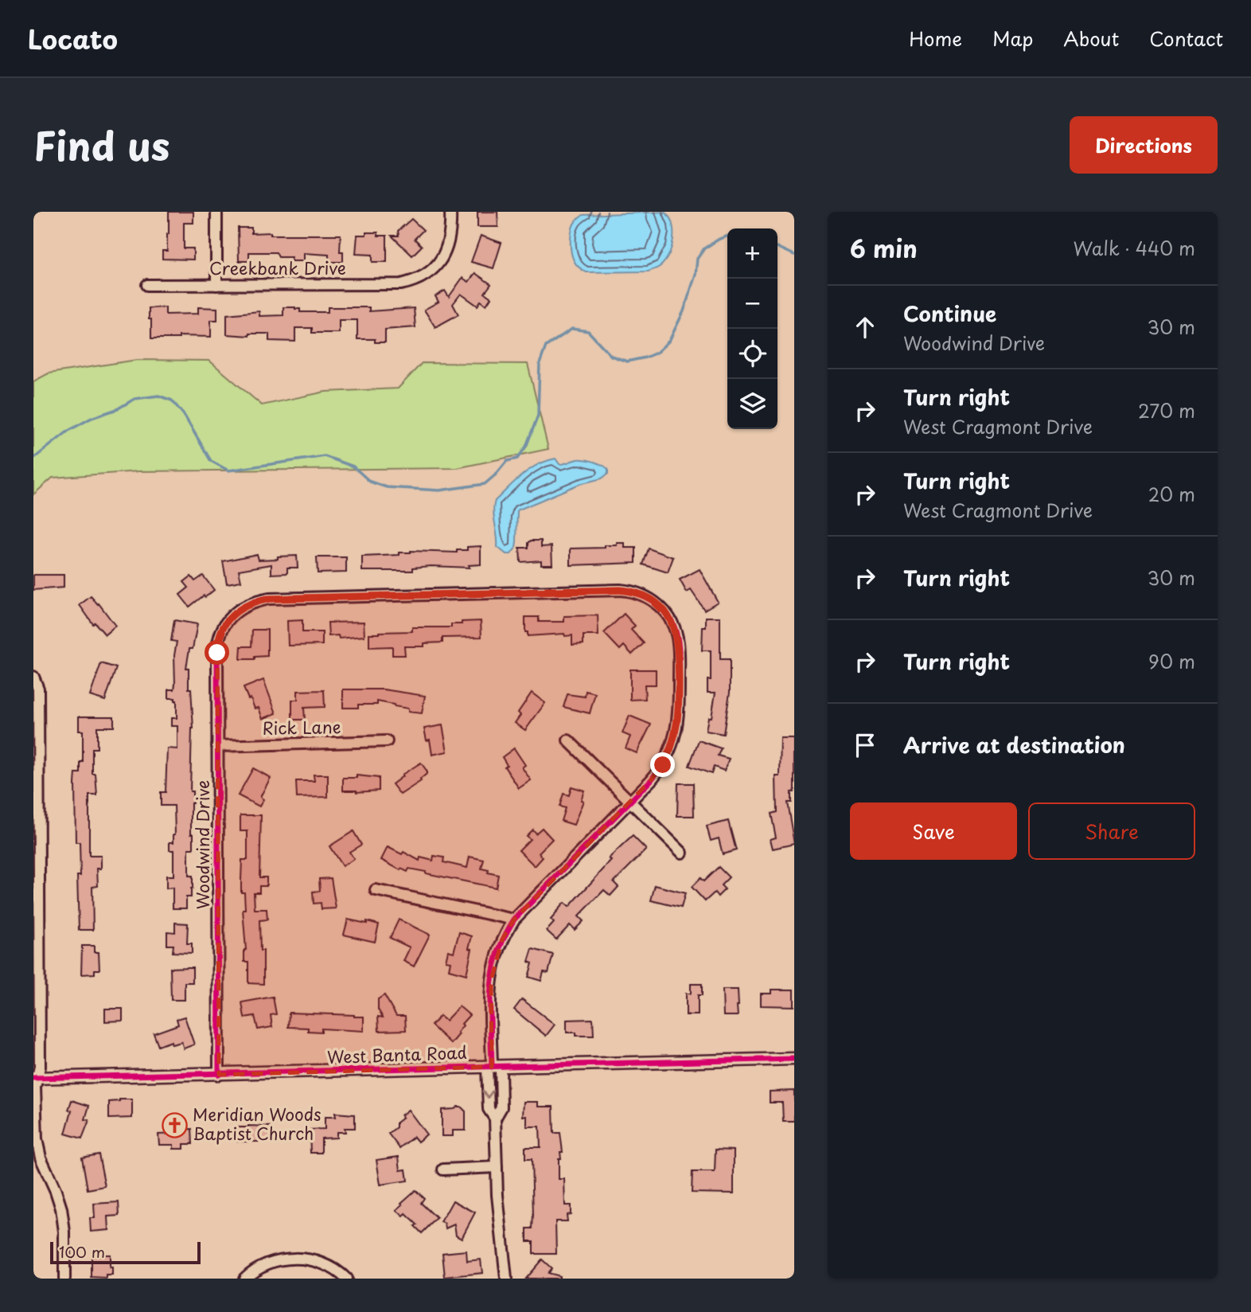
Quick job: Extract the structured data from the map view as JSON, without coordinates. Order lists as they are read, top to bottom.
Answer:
{
  "streets": {
    "street": [
      "Creekbank Drive",
      "Rick Lane",
      "Woodwind Drive",
      "West Banta Road"
    ]
  },
  "crossings": [
    ["Rick Lane", "Woodwind Drive"],
    ["Woodwind Drive", "West Banta Road"]
  ],
  "places": {
    "church": ["Meridian Woods Baptist Church"]
  },
  "scale_bar": "100 m",
  "page": {
    "header": "Locato",
    "nav": [
      "Home",
      "Map",
      "About",
      "Contact"
    ],
    "title": "Find us",
    "buttons": [
      "Directions",
      ["Save", "Share"]
    ],
    "heading": ["6 min", "Walk · 440 m"],
    "map_buttons": ["+", "−"],
    "list": [
      ["Continue", "Woodwind Drive", "30 m"],
      ["Turn right", "West Cragmont Drive", "270 m"],
      ["Turn right", "West Cragmont Drive", "20 m"],
      ["Turn right", "30 m"],
      ["Turn right", "90 m"],
      "Arrive at destination"
    ],
    "scale": "100 m"
  }
}
